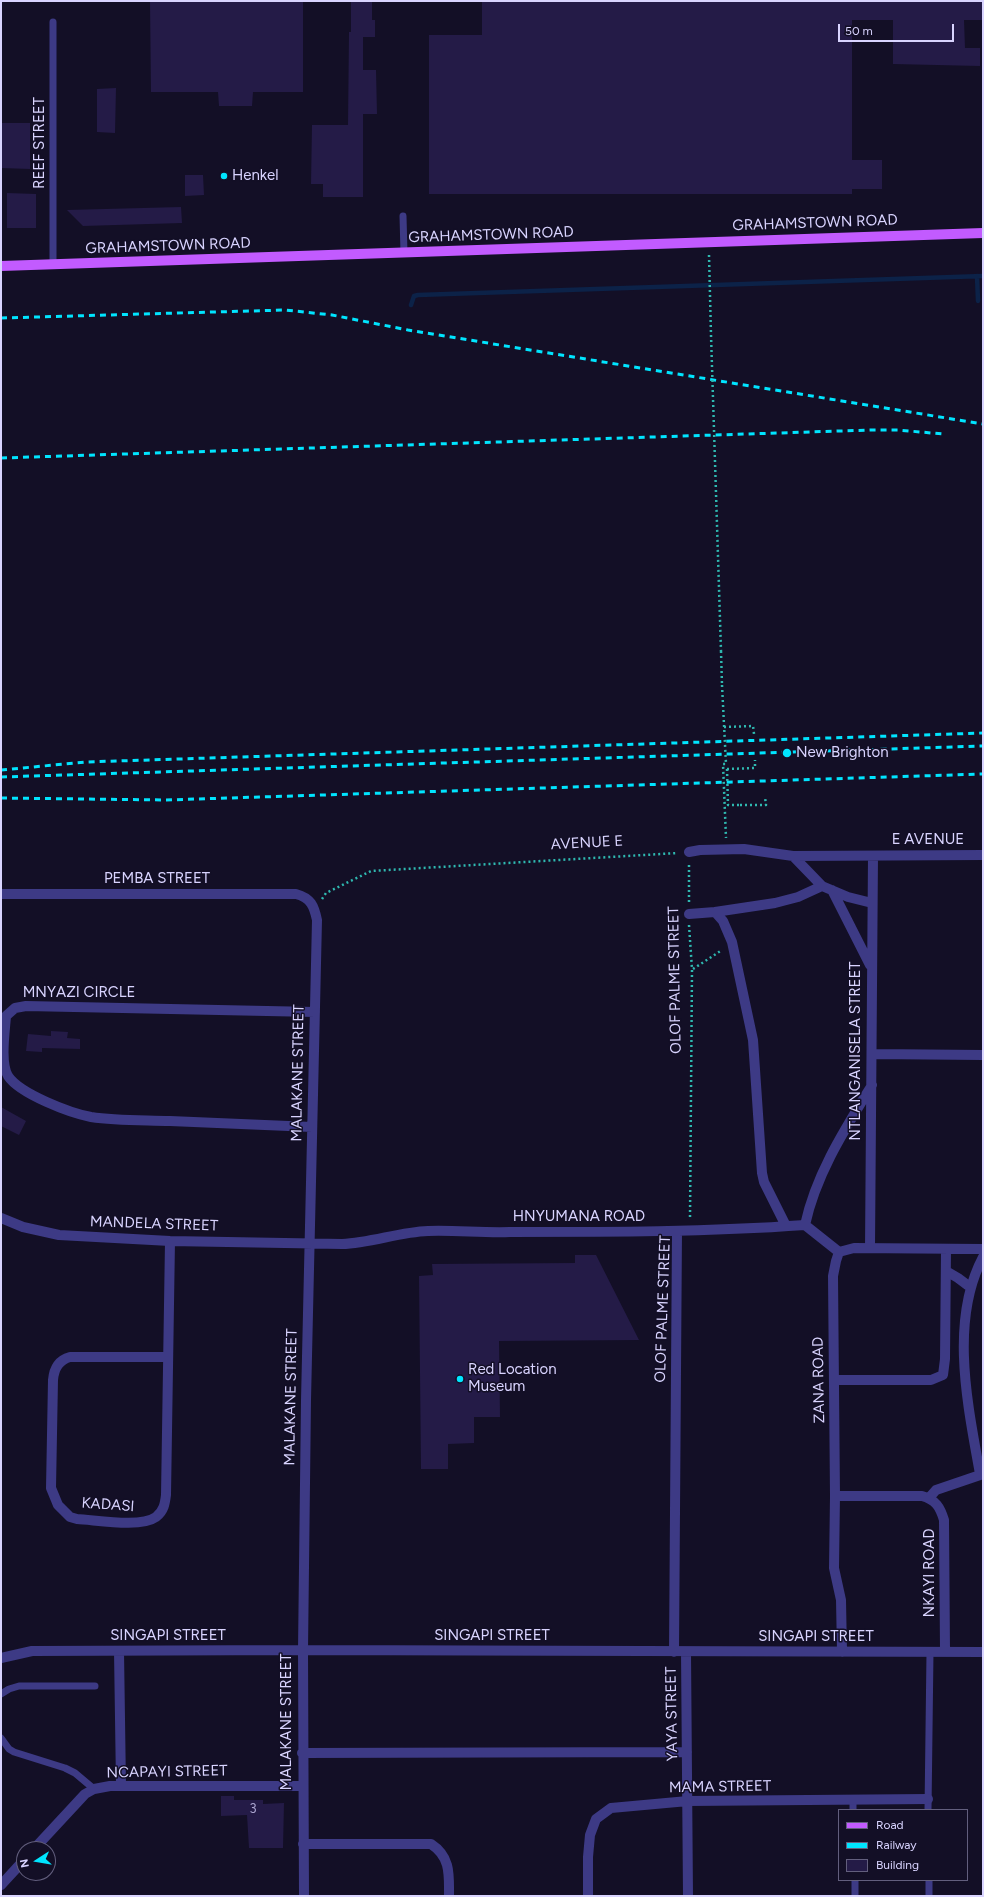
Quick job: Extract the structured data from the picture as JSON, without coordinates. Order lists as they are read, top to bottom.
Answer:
{
  "streets": {
    "main road": ["GRAHAMSTOWN ROAD"],
    "street": [
      "E AVENUE",
      "PEMBA STREET",
      "OLOF PALME STREET",
      "MNYAZI CIRCLE",
      "NTLANGANISELA STREET",
      "MALAKANE STREET",
      "HNYUMANA ROAD",
      "MANDELA STREET",
      "ZANA ROAD",
      "KADASI",
      "NKAYI ROAD",
      "SINGAPI STREET",
      "YAYA STREET",
      "NCAPAYI STREET",
      "MAMA STREET"
    ],
    "lane": ["REEF STREET"],
    "path": ["AVENUE E"]
  },
  "crossings": [
    ["REEF STREET", "GRAHAMSTOWN ROAD"],
    ["E AVENUE", "NTLANGANISELA STREET"],
    ["AVENUE E", "PEMBA STREET"],
    ["AVENUE E", "OLOF PALME STREET"],
    ["AVENUE E", "MALAKANE STREET"],
    ["PEMBA STREET", "MALAKANE STREET"],
    ["OLOF PALME STREET", "HNYUMANA ROAD"],
    ["OLOF PALME STREET", "SINGAPI STREET"],
    ["MNYAZI CIRCLE", "MALAKANE STREET"],
    ["MALAKANE STREET", "HNYUMANA ROAD"],
    ["MALAKANE STREET", "MANDELA STREET"],
    ["MALAKANE STREET", "SINGAPI STREET"],
    ["MALAKANE STREET", "NCAPAYI STREET"],
    ["HNYUMANA ROAD", "MANDELA STREET"],
    ["MANDELA STREET", "KADASI"],
    ["ZANA ROAD", "SINGAPI STREET"],
    ["NKAYI ROAD", "SINGAPI STREET"],
    ["SINGAPI STREET", "YAYA STREET"],
    ["YAYA STREET", "MAMA STREET"]
  ],
  "places": ["Henkel", "New Brighton", "Red Location Museum"],
  "house_numbers": ["3"],
  "legend": ["Road", "Railway", "Building"],
  "scale_bar": "50 m",
  "north": "left"
}
